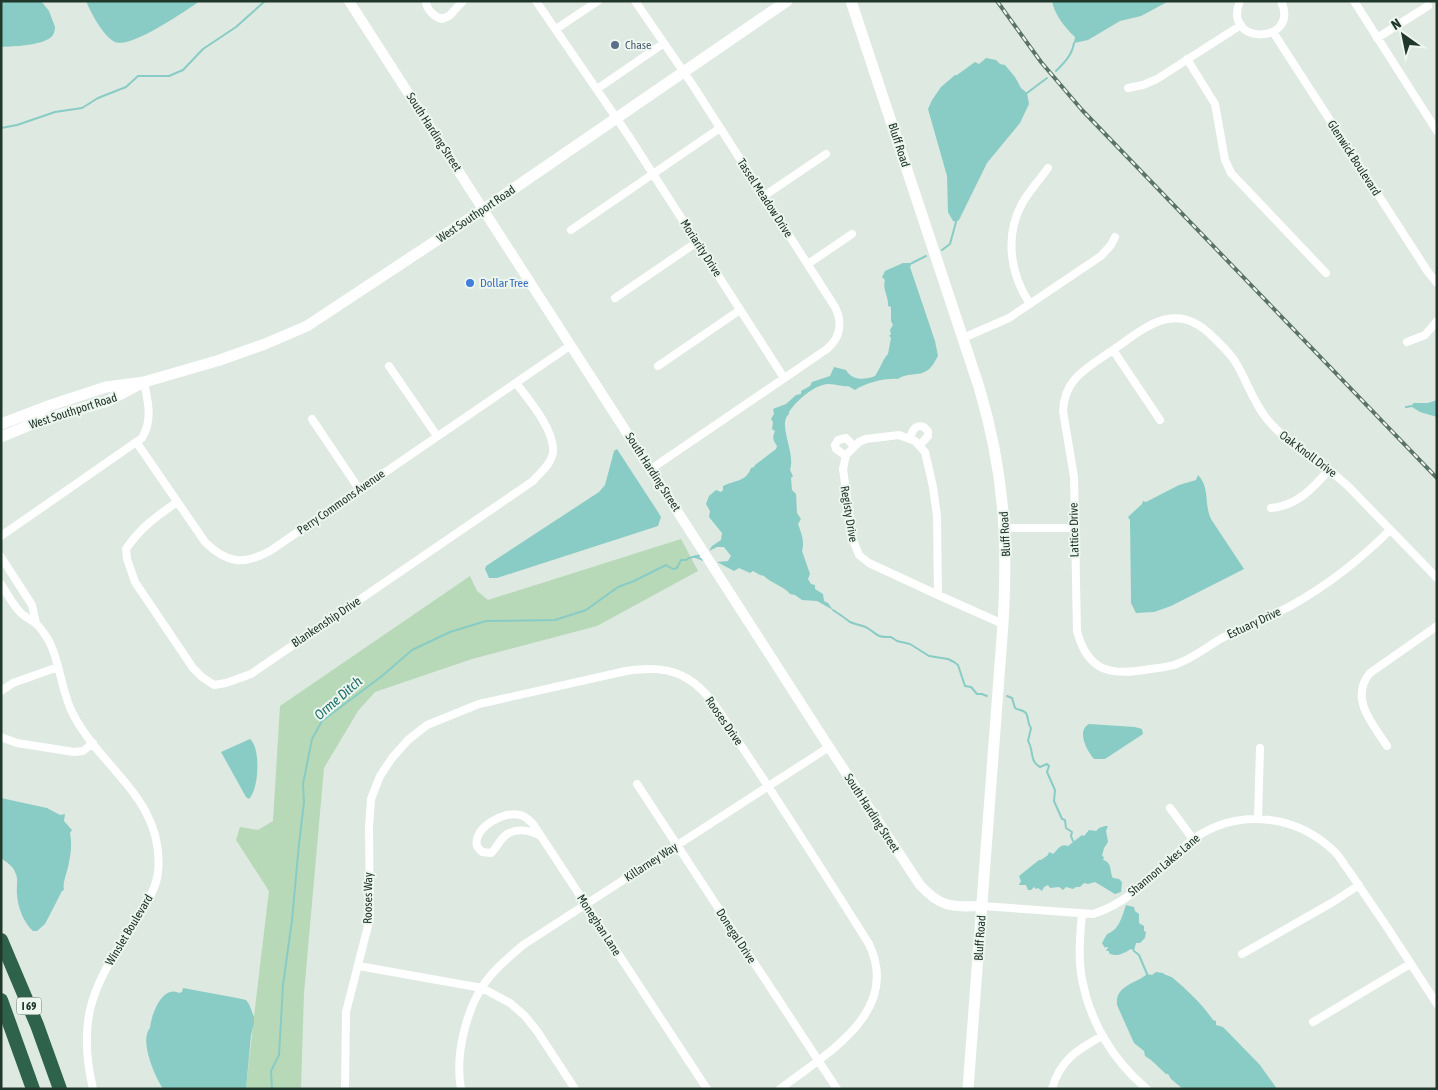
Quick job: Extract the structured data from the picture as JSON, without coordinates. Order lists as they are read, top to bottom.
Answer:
{
  "streets": {
    "highway": ["I 69"],
    "main road": ["Bluff Road", "West Southport Road"],
    "street": [
      "South Harding Street",
      "Glenwick Boulevard",
      "Tassel Meadow Drive",
      "Moriarity Drive",
      "Oak Knoll Drive",
      "Perry Commons Avenue",
      "Registy Drive",
      "Lattice Drive",
      "Blankenship Drive",
      "Estuary Drive",
      "Rooses Drive",
      "Killarney Way",
      "Shannon Lakes Lane",
      "Rooses Way",
      "Moneghan Lane",
      "Winslet Boulevard",
      "Donegal Drive"
    ]
  },
  "crossings": [
    ["South Harding Street", "Bluff Road"],
    ["South Harding Street", "West Southport Road"],
    ["South Harding Street", "Perry Commons Avenue"],
    ["South Harding Street", "Killarney Way"],
    ["South Harding Street", "Shannon Lakes Lane"],
    ["Bluff Road", "Registy Drive"],
    ["Bluff Road", "Shannon Lakes Lane"],
    ["Tassel Meadow Drive", "West Southport Road"],
    ["Tassel Meadow Drive", "Moriarity Drive"],
    ["West Southport Road", "Moriarity Drive"],
    ["Oak Knoll Drive", "Lattice Drive"],
    ["Oak Knoll Drive", "Estuary Drive"],
    ["Perry Commons Avenue", "Blankenship Drive"],
    ["Lattice Drive", "Estuary Drive"],
    ["Rooses Drive", "Killarney Way"],
    ["Rooses Drive", "Rooses Way"],
    ["Rooses Drive", "Donegal Drive"],
    ["Killarney Way", "Moneghan Lane"],
    ["Killarney Way", "Donegal Drive"]
  ],
  "water": ["Orme Ditch"],
  "places": ["Chase", "Dollar Tree"],
  "north": "top left"
}
